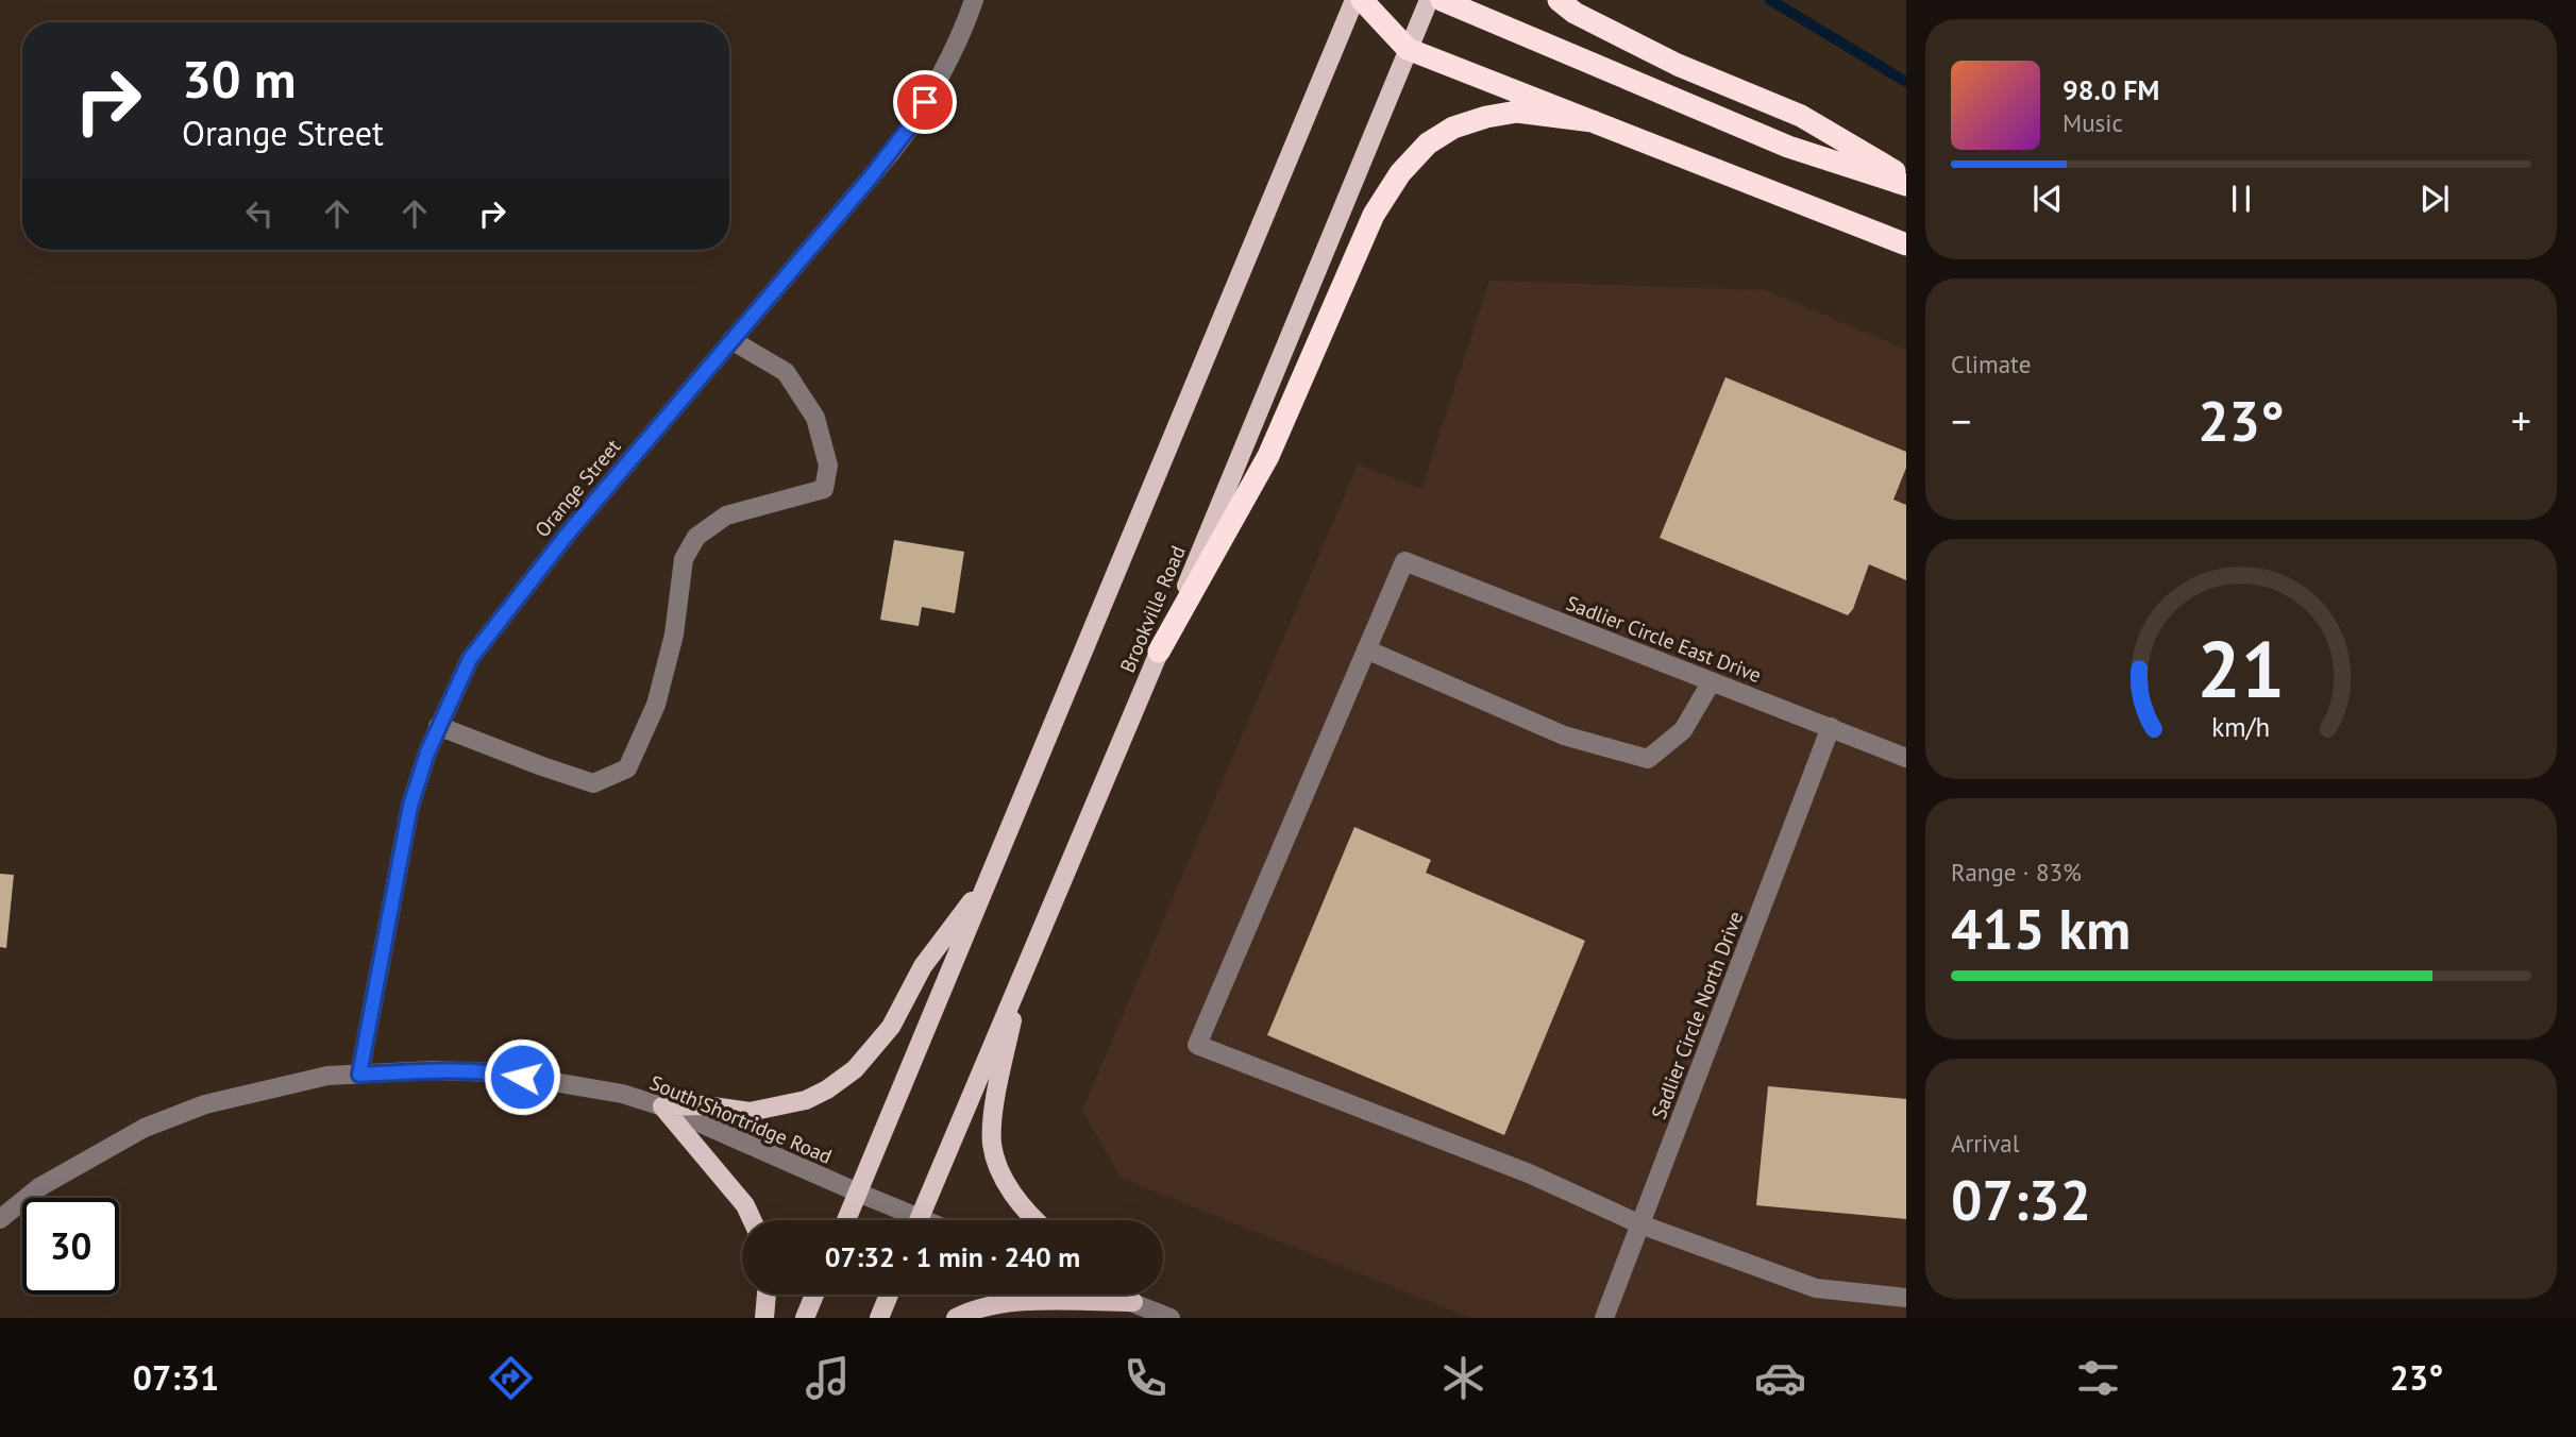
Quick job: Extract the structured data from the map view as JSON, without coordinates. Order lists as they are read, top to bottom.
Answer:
{
  "streets": {
    "main road": ["Brookville Road"],
    "street": [
      "Orange Street",
      "Sadlier Circle East Drive",
      "Sadlier Circle North Drive",
      "South Shortridge Road"
    ]
  },
  "crossings": [
    ["Orange Street", "South Shortridge Road"],
    ["Sadlier Circle East Drive", "Sadlier Circle North Drive"]
  ],
  "page": {
    "turn": ["30 m", "Orange Street"],
    "song": ["98.0 FM", "Music"],
    "tile": [
      "Climate",
      ["Range · 83%", "415 km"],
      ["Arrival", "07:32"]
    ],
    "heat": ["−", "23°", "+"],
    "limit": "30",
    "trip": "07:32 · 1 min · 240 m",
    "tabs": ["07:31", "23°"],
    "gauge": ["21", "km/h"]
  }
}
